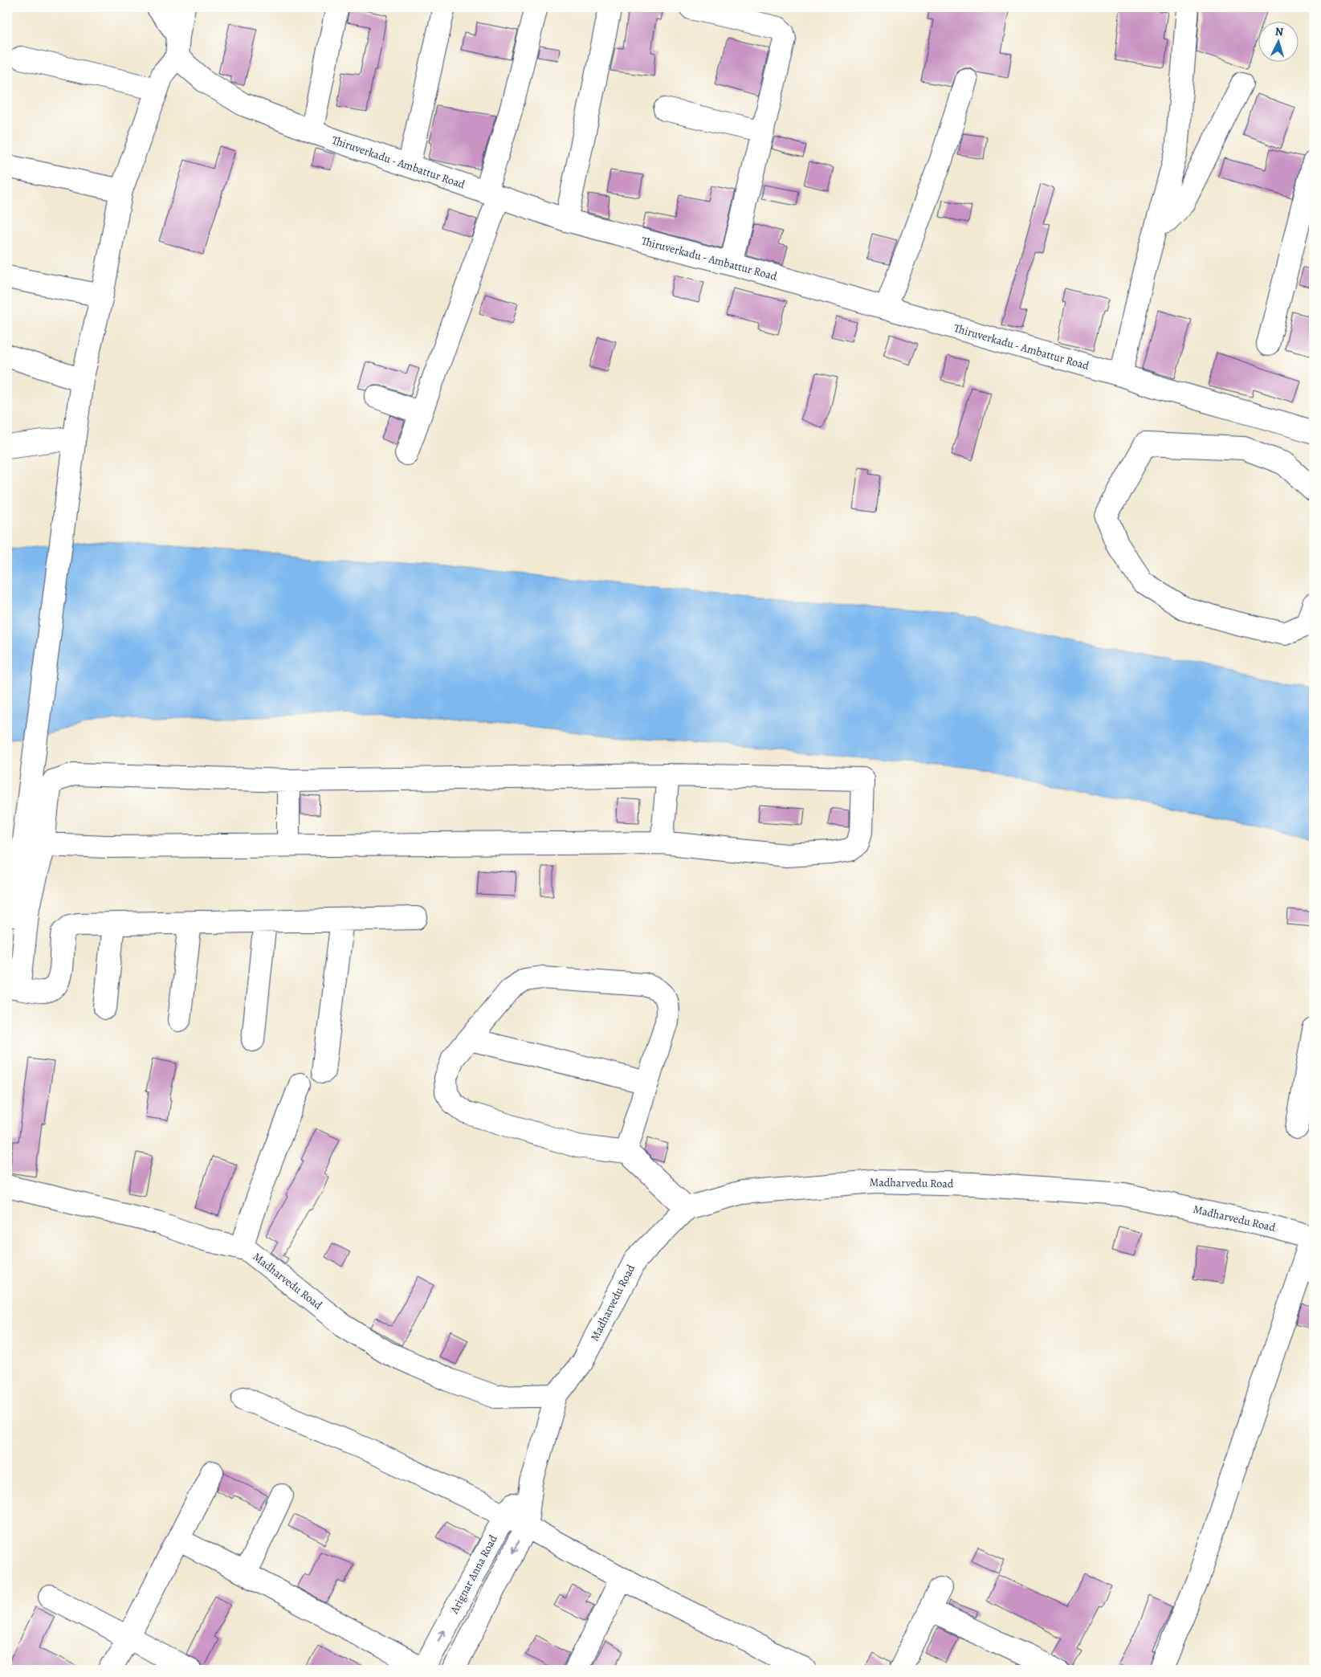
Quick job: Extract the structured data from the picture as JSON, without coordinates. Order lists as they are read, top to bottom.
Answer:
{
  "streets": {
    "street": ["Thiruverkadu - Ambattur Road", "Madharvedu Road", "Arignar Anna Road"]
  },
  "crossings": [
    ["Madharvedu Road", "Arignar Anna Road"]
  ],
  "north": "top"
}
